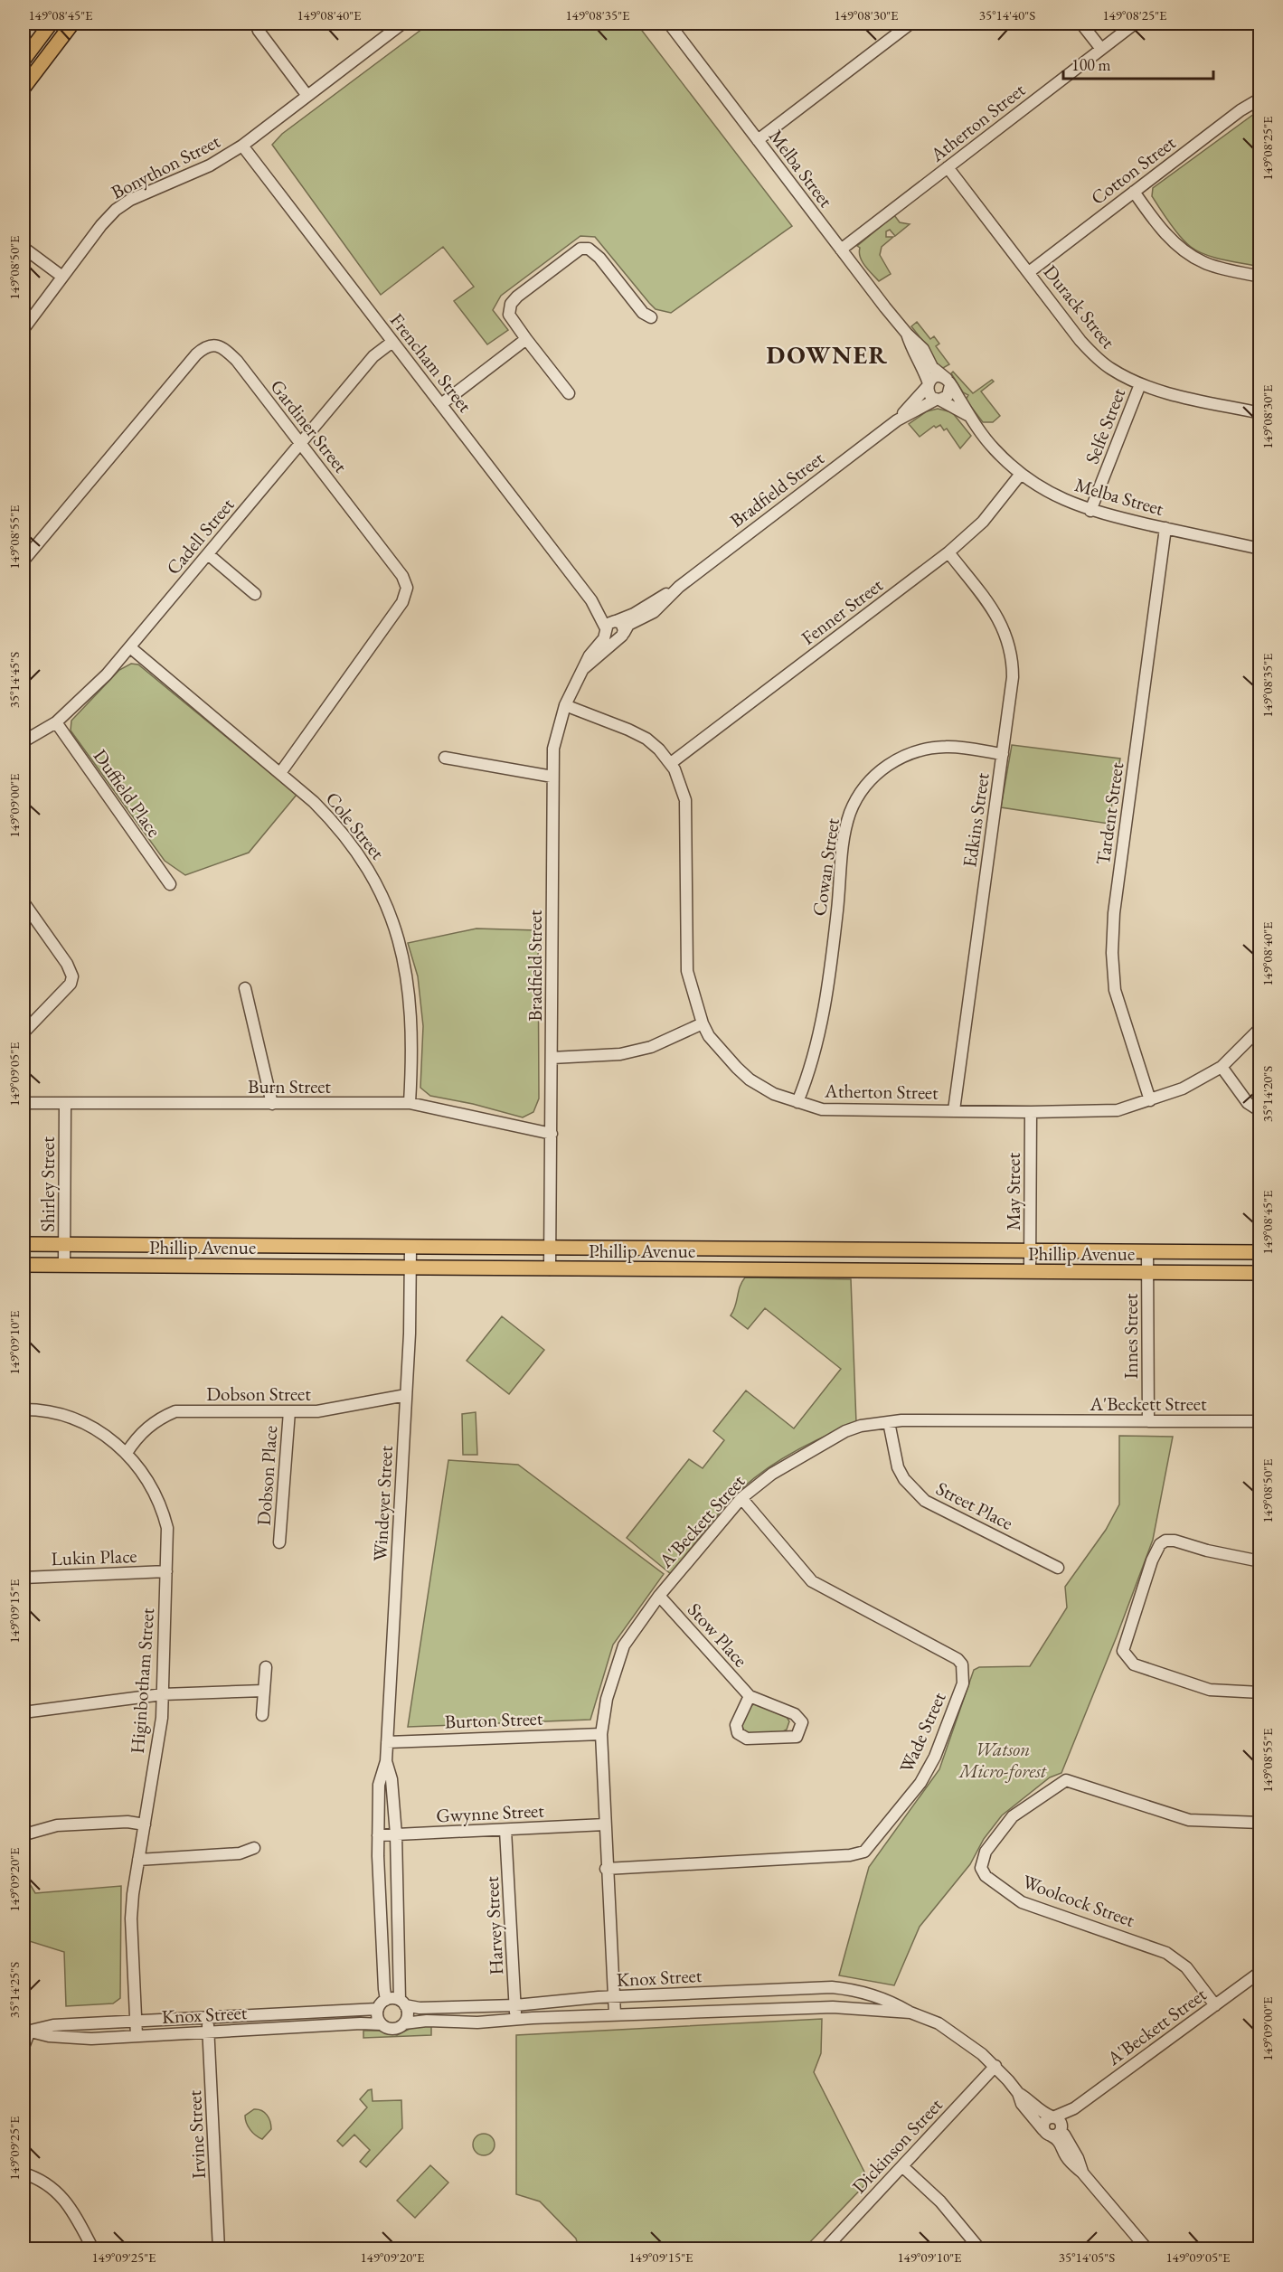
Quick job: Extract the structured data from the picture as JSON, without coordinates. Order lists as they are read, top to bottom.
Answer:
{
  "streets": {
    "main road": ["Phillip Avenue"],
    "street": [
      "Atherton Street",
      "Bonython Street",
      "Melba Street",
      "Cotton Street",
      "Durack Street",
      "Frencham Street",
      "Gardiner Street",
      "Selfe Street",
      "Bradfield Street",
      "Cadell Street",
      "Fenner Street",
      "Duffield Place",
      "Tardent Street",
      "Edkins Street",
      "Cole Street",
      "Cowan Street",
      "Burn Street",
      "Shirley Street",
      "May Street",
      "Innes Street",
      "Dobson Street",
      "A'Beckett Street",
      "Dobson Place",
      "Windeyer Street",
      "Street Place",
      "Lukin Place",
      "Stow Place",
      "Higinbotham Street",
      "Burton Street",
      "Wade Street",
      "Gwynne Street",
      "Woolcock Street",
      "Harvey Street",
      "Knox Street",
      "Irvine Street",
      "Dickinson Street"
    ]
  },
  "crossings": [
    ["Atherton Street", "Melba Street"],
    ["Atherton Street", "Durack Street"],
    ["Atherton Street", "Bradfield Street"],
    ["Atherton Street", "Fenner Street"],
    ["Atherton Street", "Tardent Street"],
    ["Atherton Street", "Edkins Street"],
    ["Atherton Street", "Cowan Street"],
    ["Atherton Street", "May Street"],
    ["Bonython Street", "Frencham Street"],
    ["Melba Street", "Selfe Street"],
    ["Melba Street", "Bradfield Street"],
    ["Melba Street", "Fenner Street"],
    ["Melba Street", "Tardent Street"],
    ["Cotton Street", "Durack Street"],
    ["Durack Street", "Selfe Street"],
    ["Frencham Street", "Bradfield Street"],
    ["Frencham Street", "Cadell Street"],
    ["Gardiner Street", "Cadell Street"],
    ["Gardiner Street", "Cole Street"],
    ["Bradfield Street", "Burn Street"],
    ["Bradfield Street", "Phillip Avenue"],
    ["Cadell Street", "Duffield Place"],
    ["Cadell Street", "Cole Street"],
    ["Fenner Street", "Edkins Street"],
    ["Edkins Street", "Cowan Street"],
    ["Cole Street", "Burn Street"],
    ["Burn Street", "Shirley Street"],
    ["Shirley Street", "Phillip Avenue"],
    ["May Street", "Phillip Avenue"],
    ["Phillip Avenue", "Innes Street"],
    ["Phillip Avenue", "Windeyer Street"],
    ["Innes Street", "A'Beckett Street"],
    ["Dobson Street", "Dobson Place"],
    ["Dobson Street", "Windeyer Street"],
    ["Dobson Street", "Higinbotham Street"],
    ["A'Beckett Street", "Street Place"],
    ["A'Beckett Street", "Stow Place"],
    ["A'Beckett Street", "Burton Street"],
    ["A'Beckett Street", "Wade Street"],
    ["A'Beckett Street", "Gwynne Street"],
    ["A'Beckett Street", "Woolcock Street"],
    ["A'Beckett Street", "Knox Street"],
    ["Windeyer Street", "Burton Street"],
    ["Windeyer Street", "Gwynne Street"],
    ["Windeyer Street", "Knox Street"],
    ["Lukin Place", "Higinbotham Street"],
    ["Higinbotham Street", "Knox Street"],
    ["Gwynne Street", "Harvey Street"],
    ["Harvey Street", "Knox Street"],
    ["Knox Street", "Irvine Street"],
    ["Knox Street", "Dickinson Street"]
  ],
  "districts": ["DOWNER"],
  "parks": ["Watson Micro-forest"],
  "scale_bar": "100 m",
  "coordinates": [
    "149°08'45\"E",
    "149°08'40\"E",
    "149°08'35\"E",
    "149°08'30\"E",
    "35°14'40\"S",
    "149°08'25\"E",
    "149°08'50\"E",
    "149°08'55\"E",
    "35°14'45\"S",
    "149°09'00\"E",
    "149°09'05\"E",
    "35°14'20\"S",
    "149°09'10\"E",
    "149°09'15\"E",
    "149°09'20\"E",
    "35°14'25\"S",
    "149°09'25\"E",
    "35°14'05\"S"
  ]
}
